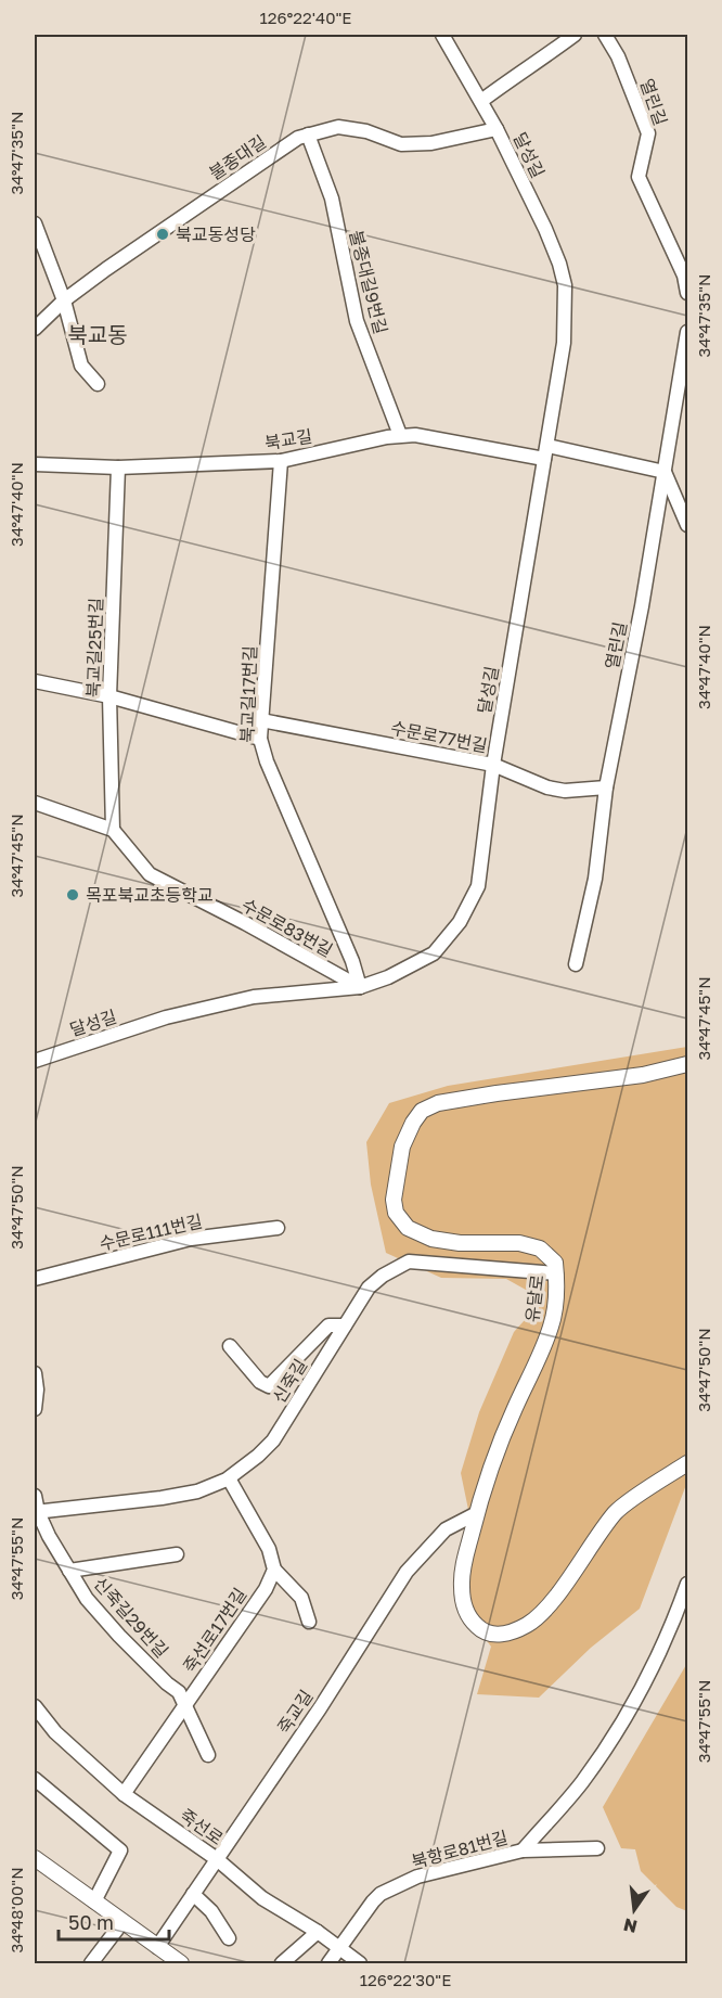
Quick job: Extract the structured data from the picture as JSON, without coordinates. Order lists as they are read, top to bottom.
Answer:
{
  "streets": {
    "street": [
      "열린길",
      "달성길",
      "불종대길",
      "불종대길9번길",
      "북교길",
      "북교길25번길",
      "북교길17번길",
      "수문로77번길",
      "수문로83번길",
      "수문로111번길",
      "유달로",
      "신죽길",
      "신죽길29번길",
      "죽선로17번길",
      "죽교길",
      "죽선로",
      "북항로81번길"
    ]
  },
  "crossings": [
    ["열린길", "북교길"],
    ["열린길", "수문로77번길"],
    ["달성길", "불종대길"],
    ["달성길", "북교길"],
    ["달성길", "북교길17번길"],
    ["달성길", "수문로77번길"],
    ["달성길", "수문로83번길"],
    ["불종대길", "불종대길9번길"],
    ["불종대길9번길", "북교길"],
    ["북교길", "북교길25번길"],
    ["북교길", "북교길17번길"],
    ["북교길25번길", "수문로83번길"],
    ["북교길17번길", "수문로77번길"],
    ["북교길17번길", "수문로83번길"],
    ["유달로", "신죽길"],
    ["유달로", "죽교길"],
    ["신죽길", "신죽길29번길"],
    ["신죽길29번길", "죽선로17번길"],
    ["죽선로17번길", "죽선로"],
    ["죽교길", "죽선로"],
    ["죽선로", "북항로81번길"]
  ],
  "districts": ["북교동"],
  "places": ["북교동성당", "목포북교초등학교"],
  "scale_bar": "50 m",
  "north": "bottom",
  "coordinates": [
    "126°22'40\"E",
    "34°47'35\"N",
    "34°47'40\"N",
    "34°47'45\"N",
    "34°47'50\"N",
    "34°47'55\"N",
    "34°48'00\"N",
    "126°22'30\"E"
  ]
}
